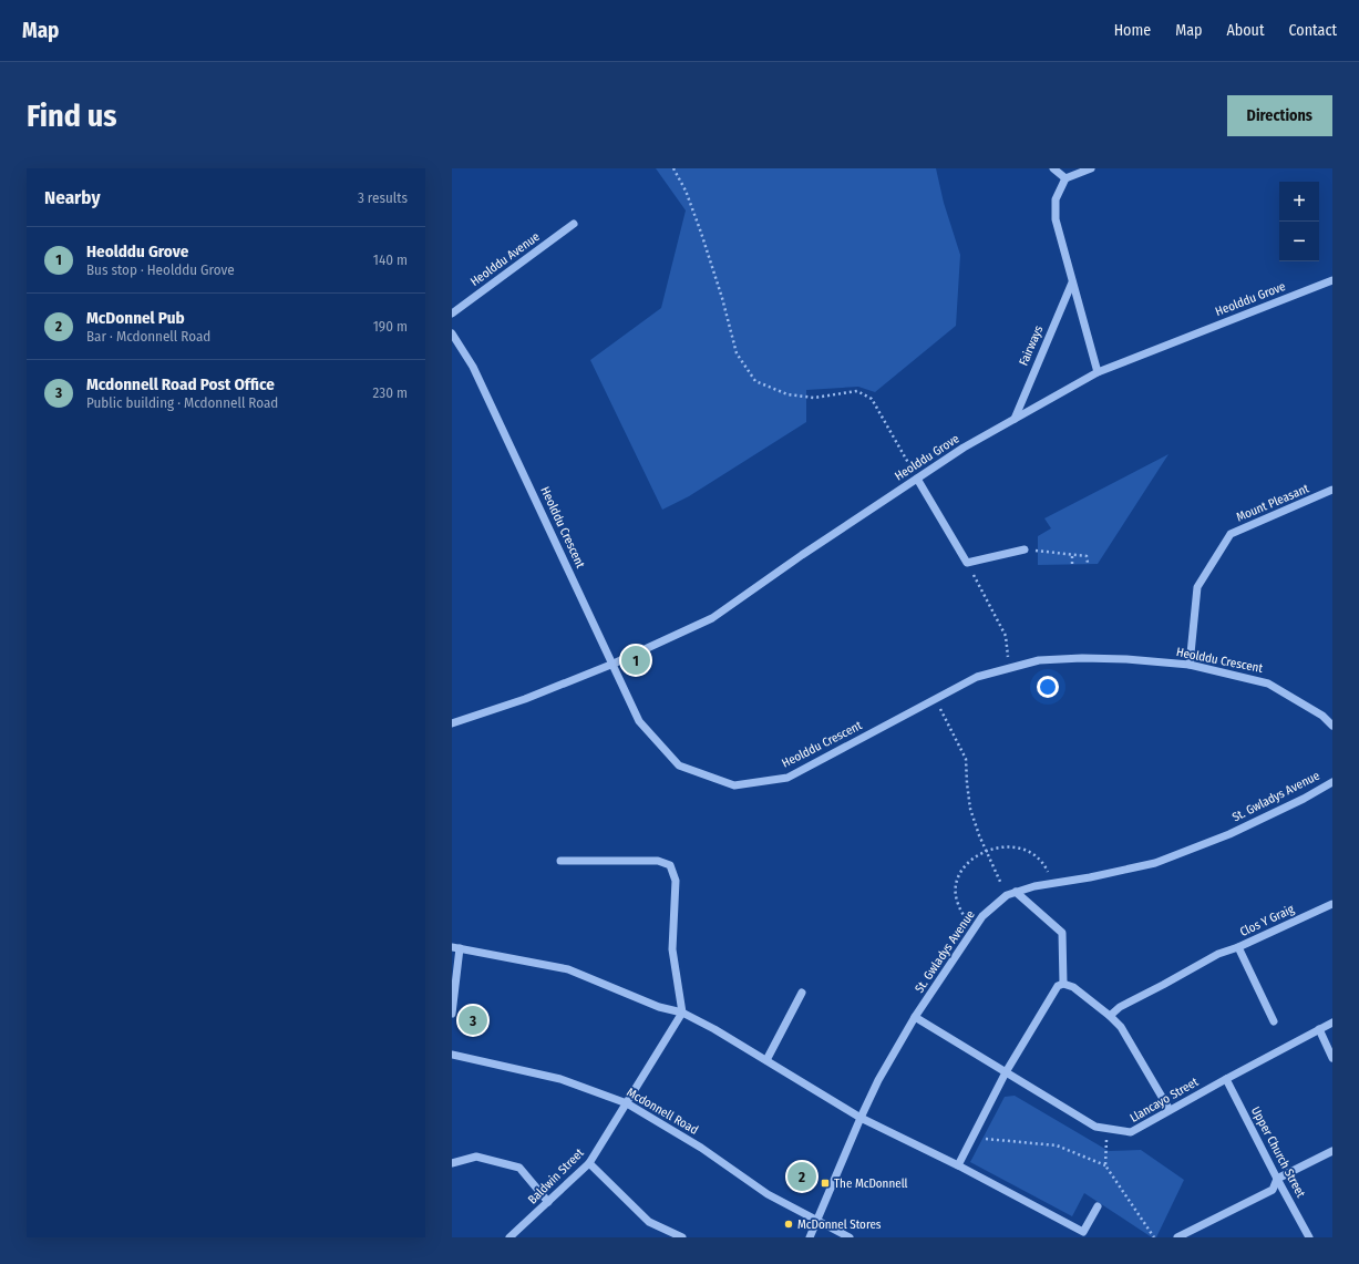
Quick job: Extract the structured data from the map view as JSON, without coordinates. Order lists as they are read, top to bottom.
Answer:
{
  "streets": {
    "street": [
      "Heolddu Avenue",
      "Heolddu Grove",
      "Fairways",
      "Mount Pleasant",
      "Heolddu Crescent",
      "St. Gwladys Avenue",
      "Clos Y Graig",
      "Llancayo Street",
      "Mcdonnell Road",
      "Upper Church Street",
      "Baldwin Street"
    ]
  },
  "crossings": [
    ["Heolddu Grove", "Fairways"],
    ["Heolddu Grove", "Heolddu Crescent"],
    ["Mount Pleasant", "Heolddu Crescent"],
    ["St. Gwladys Avenue", "Llancayo Street"],
    ["St. Gwladys Avenue", "Mcdonnell Road"],
    ["Llancayo Street", "Upper Church Street"],
    ["Mcdonnell Road", "Baldwin Street"]
  ],
  "places": {
    "transit": ["The McDonnell"],
    "other": ["McDonnel Stores"]
  },
  "page": {
    "header": "Map",
    "nav": [
      "Home",
      "Map",
      "About",
      "Contact"
    ],
    "buttons": "Directions",
    "title": "Find us",
    "heading": ["Nearby", "3 results"],
    "map_buttons": ["+", "−"],
    "list": [
      {
        "mark": "1",
        "name": "Heolddu Grove",
        "note": "Bus stop · Heolddu Grove",
        "value": "140 m"
      },
      {
        "mark": "2",
        "name": "McDonnel Pub",
        "note": "Bar · Mcdonnell Road",
        "value": "190 m"
      },
      {
        "mark": "3",
        "name": "Mcdonnell Road Post Office",
        "note": "Public building · Mcdonnell Road",
        "value": "230 m"
      }
    ],
    "pins": ["1", "3", "2"]
  }
}
